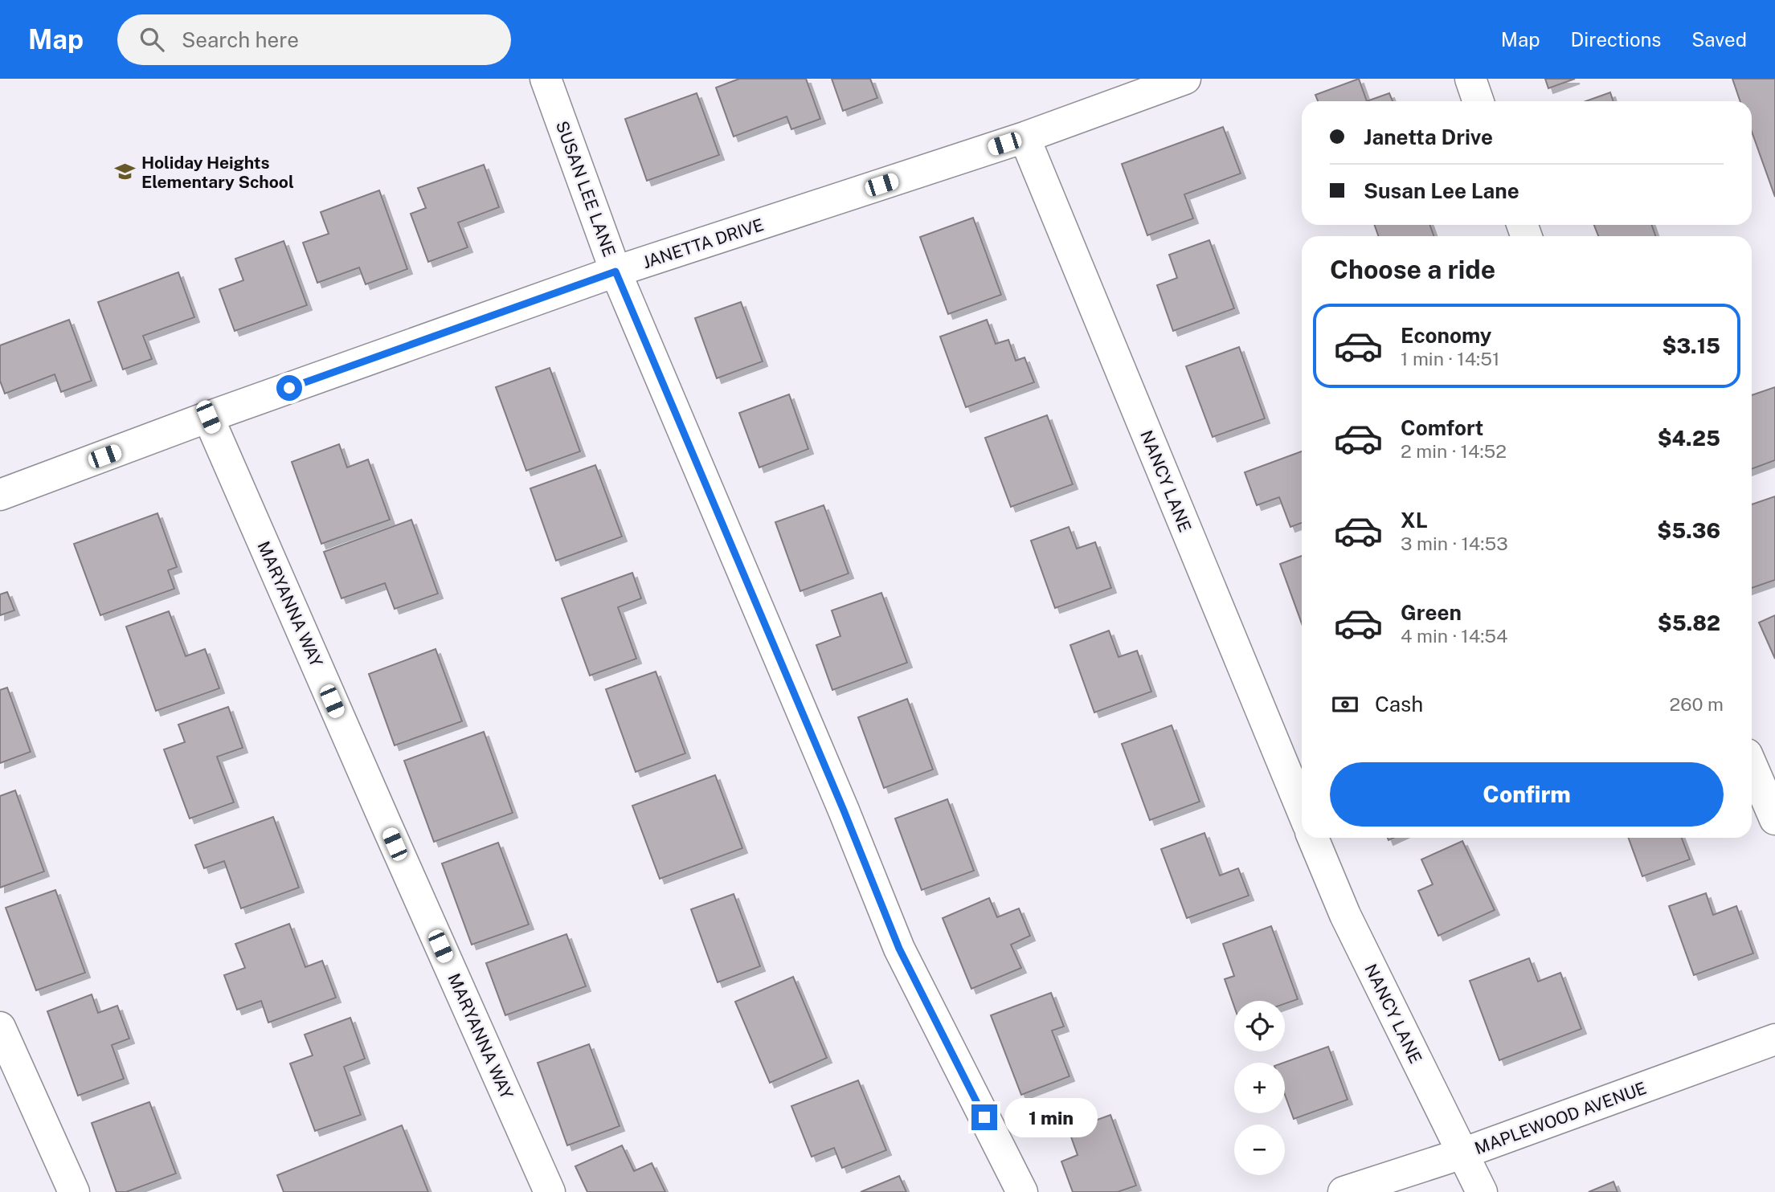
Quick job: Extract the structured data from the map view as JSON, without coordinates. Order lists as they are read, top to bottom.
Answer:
{
  "streets": {
    "street": [
      "SUSAN LEE LANE",
      "JANETTA DRIVE",
      "NANCY LANE",
      "MARYANNA WAY",
      "MAPLEWOOD AVENUE"
    ]
  },
  "crossings": [
    ["SUSAN LEE LANE", "JANETTA DRIVE"],
    ["JANETTA DRIVE", "NANCY LANE"],
    ["JANETTA DRIVE", "MARYANNA WAY"],
    ["NANCY LANE", "MAPLEWOOD AVENUE"]
  ],
  "places": {
    "school or university": ["Holiday Heights Elementary School"]
  },
  "page": {
    "header": "Map",
    "search": "Search here",
    "nav": ["Map", "Directions", "Saved"],
    "banner": ["Janetta Drive", "Susan Lee Lane"],
    "heading": "Choose a ride",
    "list": [
      {
        "name": "Economy",
        "note": "1 min · 14:51",
        "value": "$3.15"
      },
      {
        "name": "Comfort",
        "note": "2 min · 14:52",
        "value": "$4.25"
      },
      {
        "name": "XL",
        "note": "3 min · 14:53",
        "value": "$5.36"
      },
      {
        "name": "Green",
        "note": "4 min · 14:54",
        "value": "$5.82"
      }
    ],
    "pay": ["Cash", "260 m"],
    "buttons": "Confirm",
    "map_buttons": ["+", "−"],
    "bubble": "1 min"
  }
}
